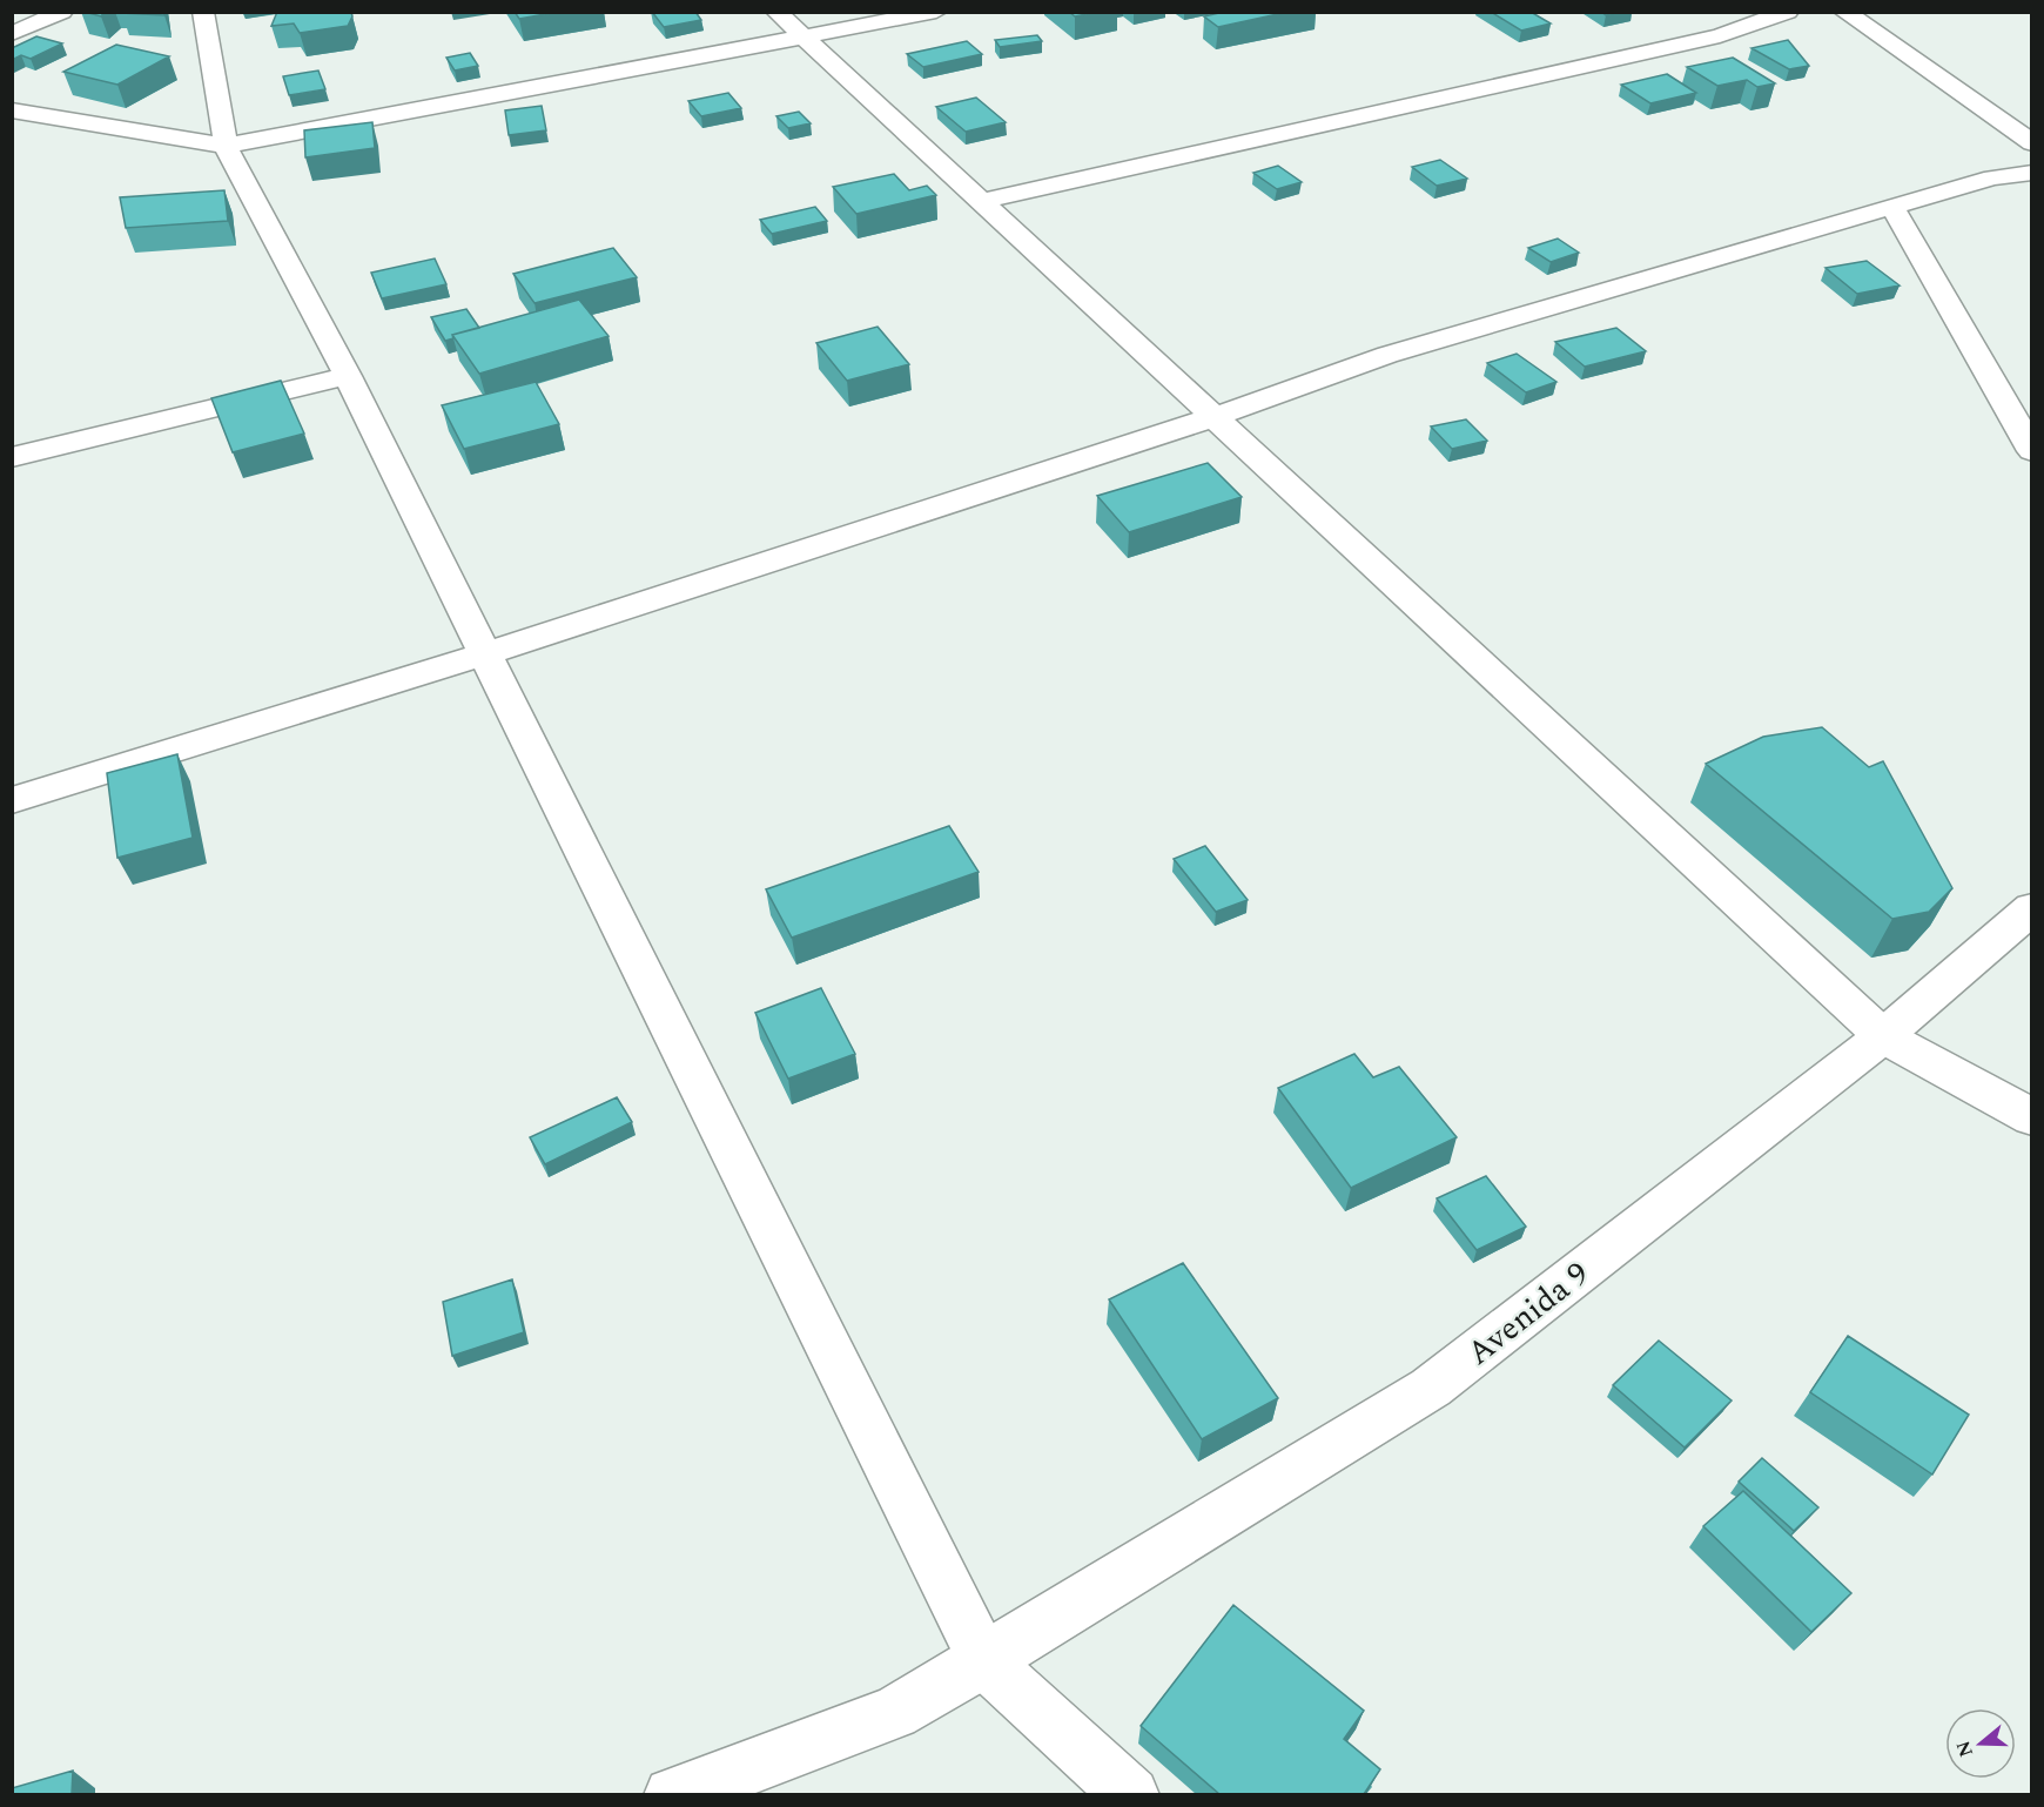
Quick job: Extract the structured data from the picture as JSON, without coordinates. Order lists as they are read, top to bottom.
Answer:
{
  "streets": {
    "street": ["Avenida 9"]
  },
  "north": "left"
}
